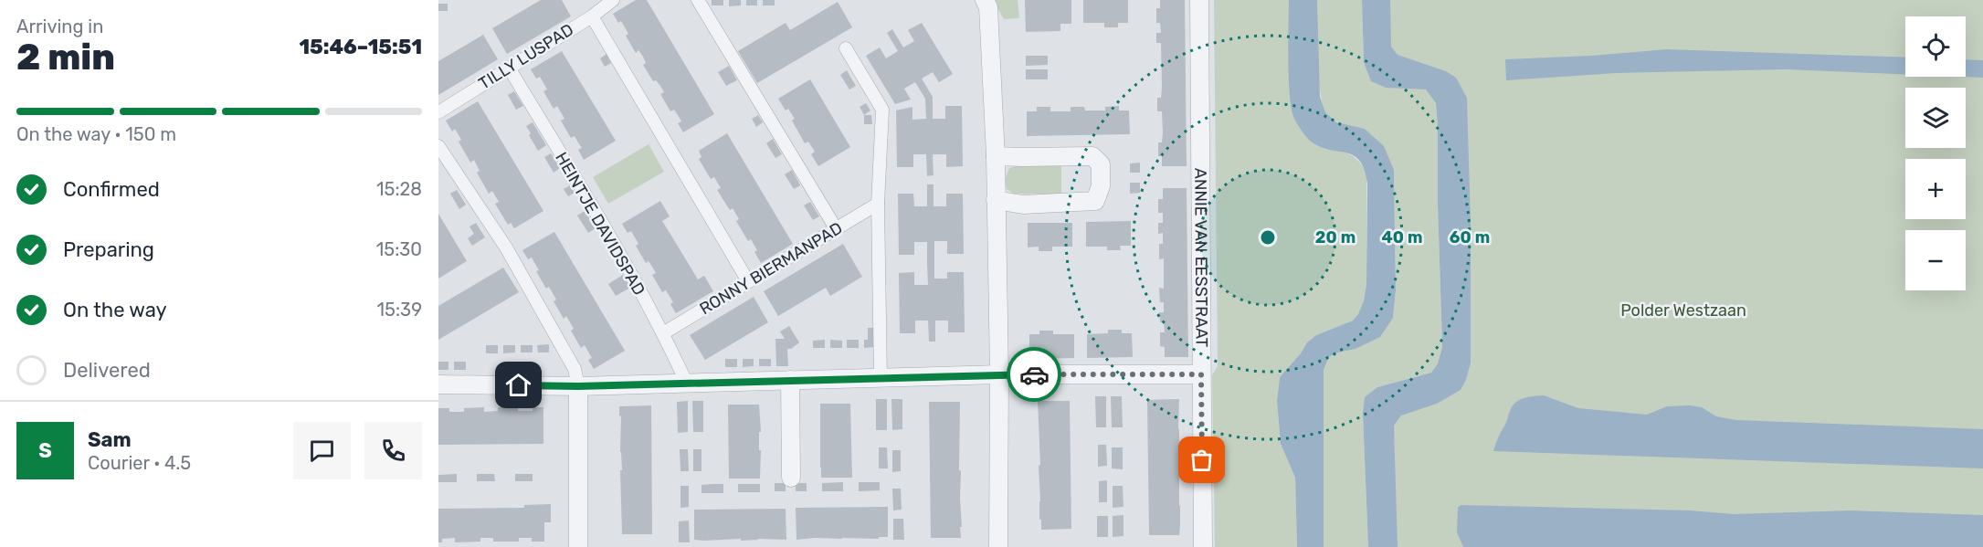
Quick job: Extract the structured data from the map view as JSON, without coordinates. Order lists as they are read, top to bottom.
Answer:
{
  "streets": {
    "street": [
      "TILLY LUSPAD",
      "HEINTJE DAVIDSPAD",
      "ANNIE VAN EESSTRAAT",
      "RONNY BIERMANPAD"
    ]
  },
  "crossings": [
    ["TILLY LUSPAD", "HEINTJE DAVIDSPAD"],
    ["HEINTJE DAVIDSPAD", "RONNY BIERMANPAD"]
  ],
  "parks": ["Polder Westzaan"],
  "page": {
    "heading": ["2 min", "Arriving in", "15:46–15:51"],
    "panel": ["Sam", "Courier · 4.5"],
    "map_buttons": ["+", "−"],
    "bar": "On the way · 150 m",
    "list": [
      ["Confirmed", "15:28"],
      ["Preparing", "15:30"],
      ["On the way", "15:39"],
      "Delivered"
    ],
    "round": "S"
  },
  "rings": ["20 m", "40 m", "60 m"]
}
